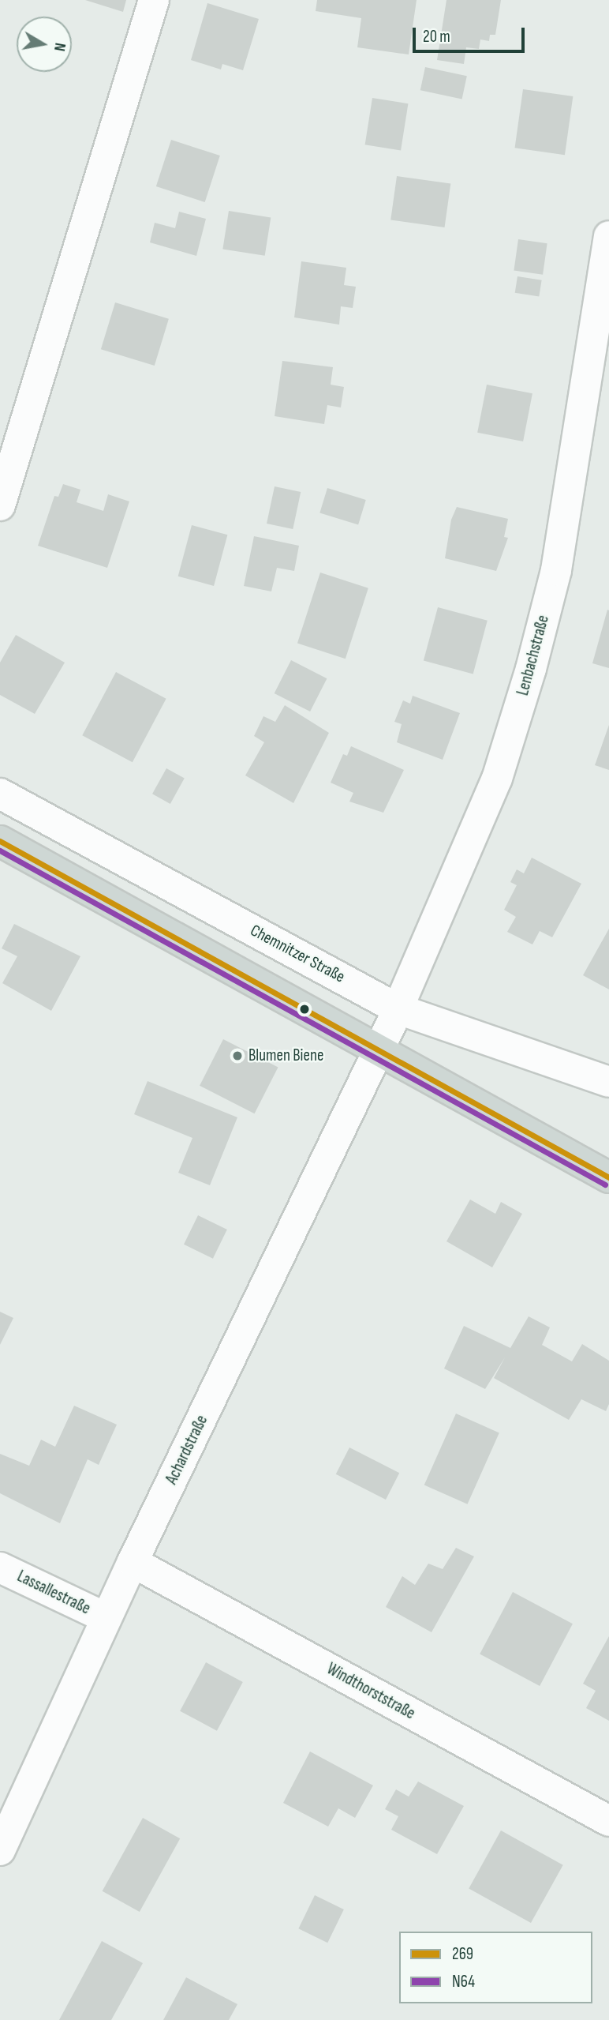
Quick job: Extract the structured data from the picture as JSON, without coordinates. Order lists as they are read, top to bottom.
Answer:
{
  "streets": {
    "street": [
      "Lenbachstraße",
      "Chemnitzer Straße",
      "Achardstraße",
      "Lassallestraße",
      "Windthorststraße"
    ]
  },
  "crossings": [
    ["Lenbachstraße", "Chemnitzer Straße"],
    ["Lenbachstraße", "Achardstraße"],
    ["Achardstraße", "Lassallestraße"],
    ["Achardstraße", "Windthorststraße"]
  ],
  "places": ["Blumen Biene"],
  "lines": ["transit line 269", "transit line N64"],
  "legend": ["269", "N64"],
  "scale_bar": "20 m",
  "north": "right"
}
